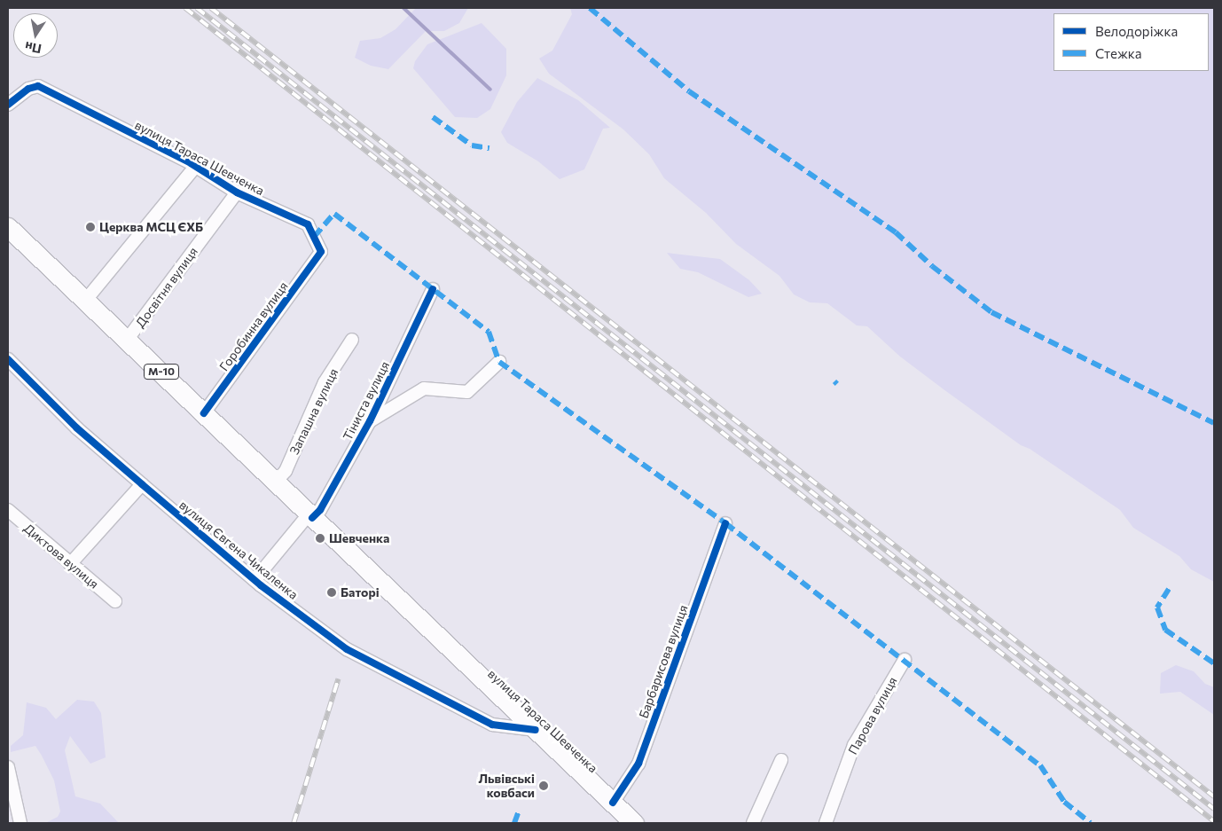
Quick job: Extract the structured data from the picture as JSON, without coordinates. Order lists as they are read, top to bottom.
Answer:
{
  "streets": {
    "main road": ["вулиця Тараса Шевченка", "М-10"],
    "street": [
      "Досвітня вулиця",
      "Горобинна вулиця",
      "Тіниста вулиця",
      "Запашна вулиця",
      "вулиця Євгена Чикаленка",
      "Диктова вулиця",
      "Барбарисова вулиця",
      "Парова вулиця"
    ]
  },
  "crossings": [
    ["вулиця Тараса Шевченка", "Досвітня вулиця"],
    ["вулиця Тараса Шевченка", "Горобинна вулиця"],
    ["вулиця Тараса Шевченка", "Тіниста вулиця"],
    ["вулиця Тараса Шевченка", "Запашна вулиця"],
    ["вулиця Тараса Шевченка", "вулиця Євгена Чикаленка"],
    ["вулиця Тараса Шевченка", "Барбарисова вулиця"],
    ["Тіниста вулиця", "вулиця Євгена Чикаленка"]
  ],
  "places": [
    "Церква МСЦ ЄХБ",
    "Шевченка",
    "Баторі",
    "Львівські ковбаси"
  ],
  "legend": ["Велодоріжка", "Стежка"],
  "north": "bottom"
}
